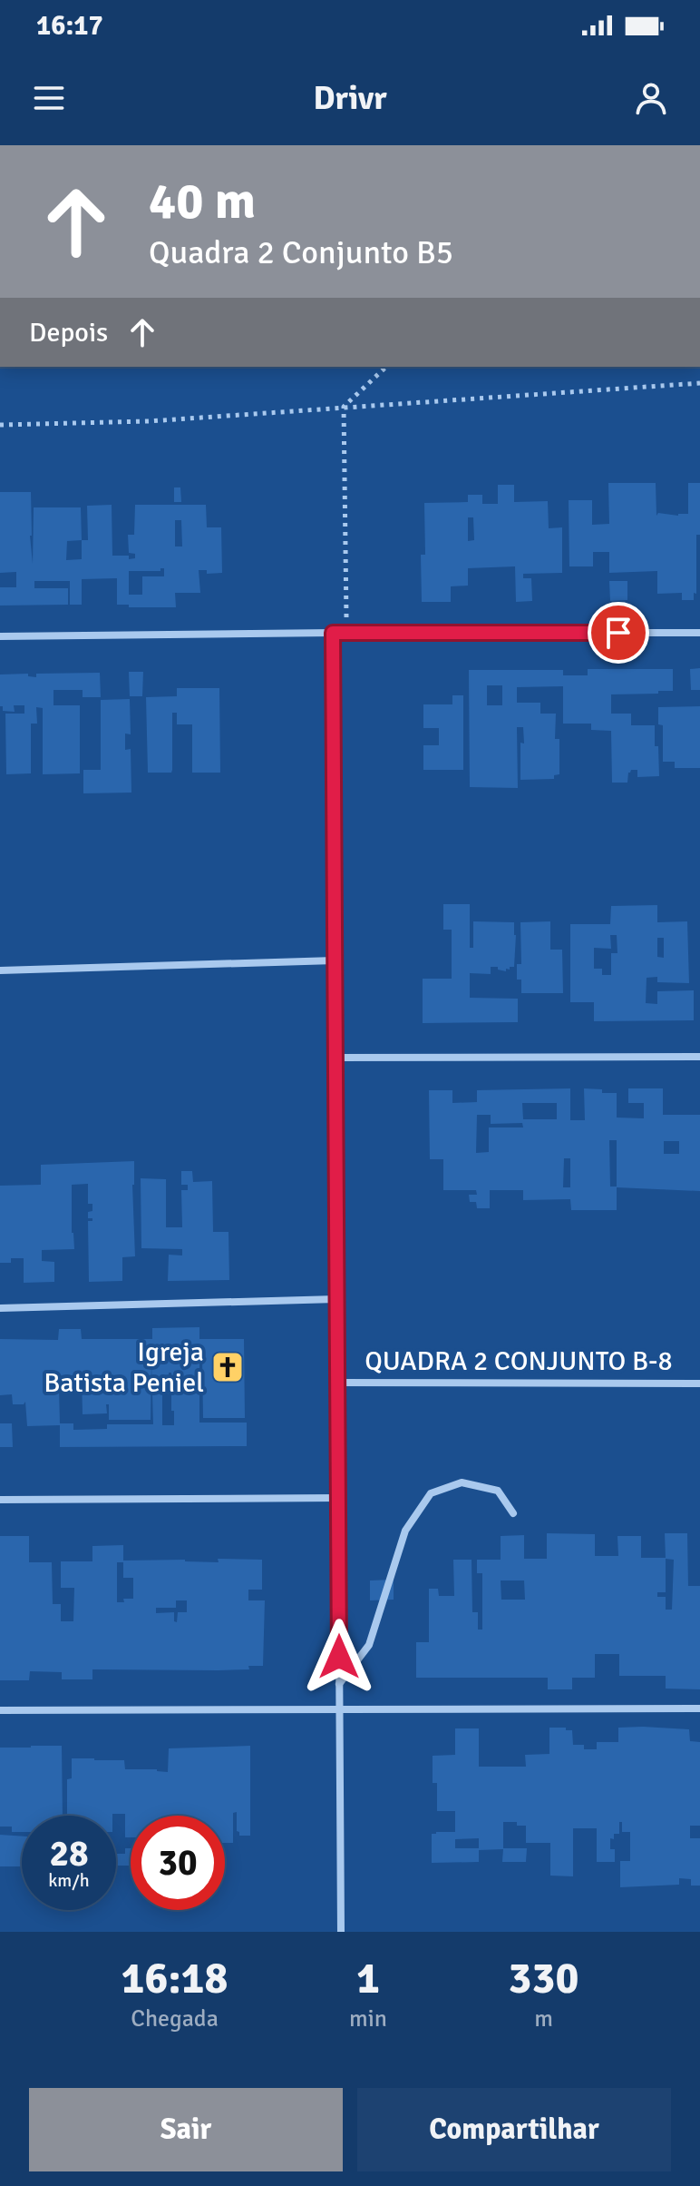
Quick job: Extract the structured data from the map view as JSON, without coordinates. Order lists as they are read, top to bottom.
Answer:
{
  "streets": {
    "street": ["QUADRA 2 CONJUNTO B-8"]
  },
  "places": {
    "church": ["Igreja Batista Peniel"]
  },
  "page": {
    "status": "16:17",
    "header": "Drivr",
    "turn": ["40 m", "Quadra 2 Conjunto B5"],
    "then": "Depois",
    "speed": "28 km/h",
    "limit": "30",
    "eta": [
      "16:18",
      "Chegada",
      "1",
      "min",
      "330",
      "m"
    ],
    "buttons": ["Sair", "Compartilhar"]
  }
}
